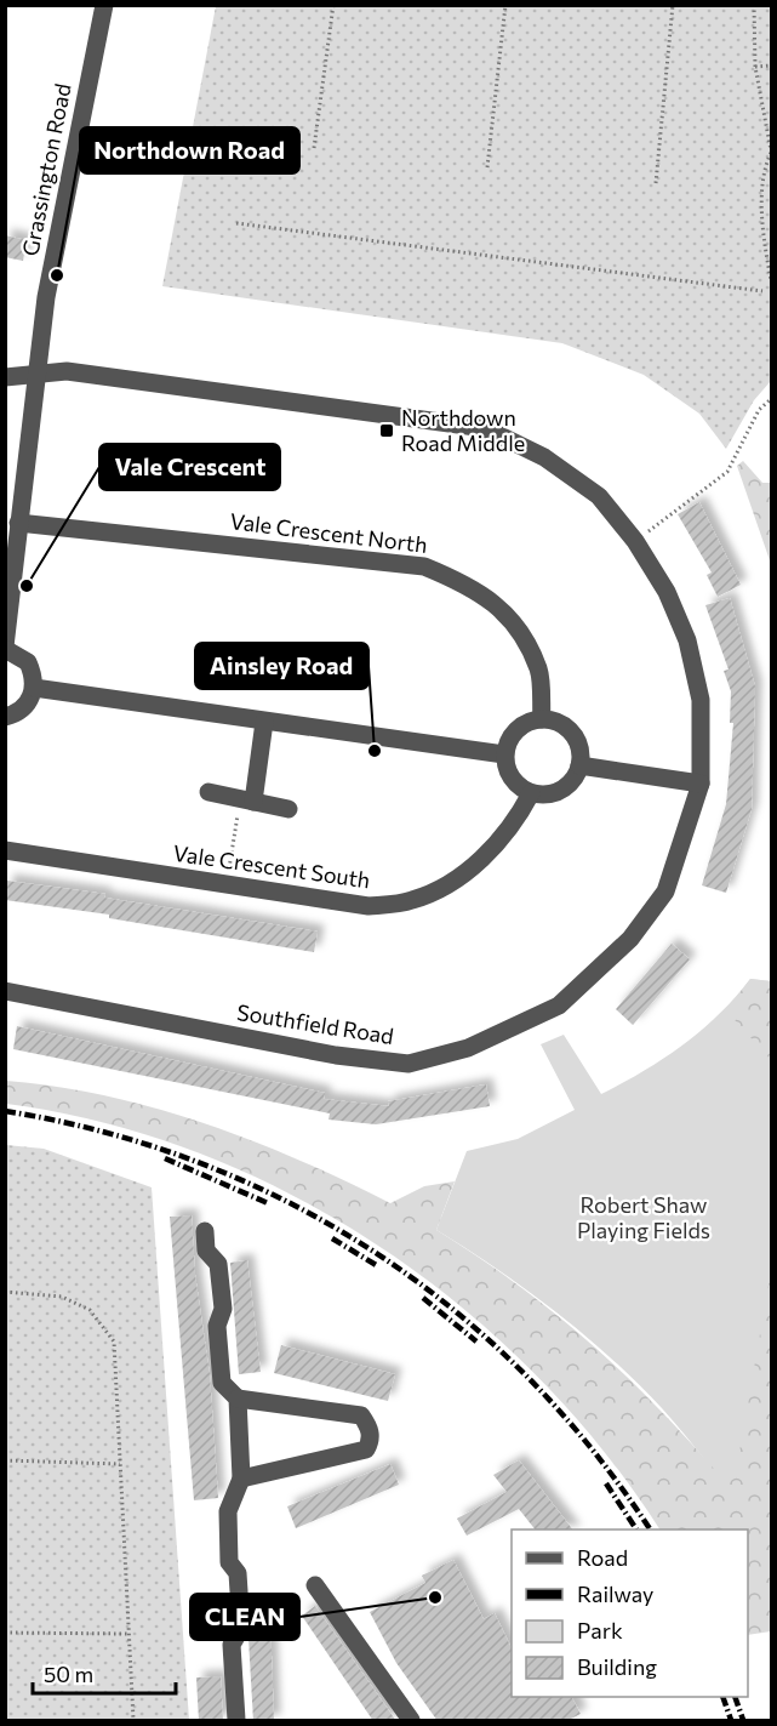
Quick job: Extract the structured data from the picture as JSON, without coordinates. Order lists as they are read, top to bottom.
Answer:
{
  "streets": {
    "street": [
      "Grassington Road",
      "Vale Crescent North",
      "Vale Crescent South",
      "Southfield Road"
    ]
  },
  "crossings": [
    ["Grassington Road", "Vale Crescent North"],
    ["Grassington Road", "Southfield Road"],
    ["Vale Crescent North", "Vale Crescent South"]
  ],
  "parks": ["Robert Shaw Playing Fields"],
  "places": {
    "other": [
      "Northdown Road",
      "Vale Crescent",
      "Ainsley Road",
      "CLEAN"
    ],
    "transit": ["Northdown Road Middle"]
  },
  "legend": [
    "Road",
    "Railway",
    "Park",
    "Building"
  ],
  "scale_bar": "50 m"
}
